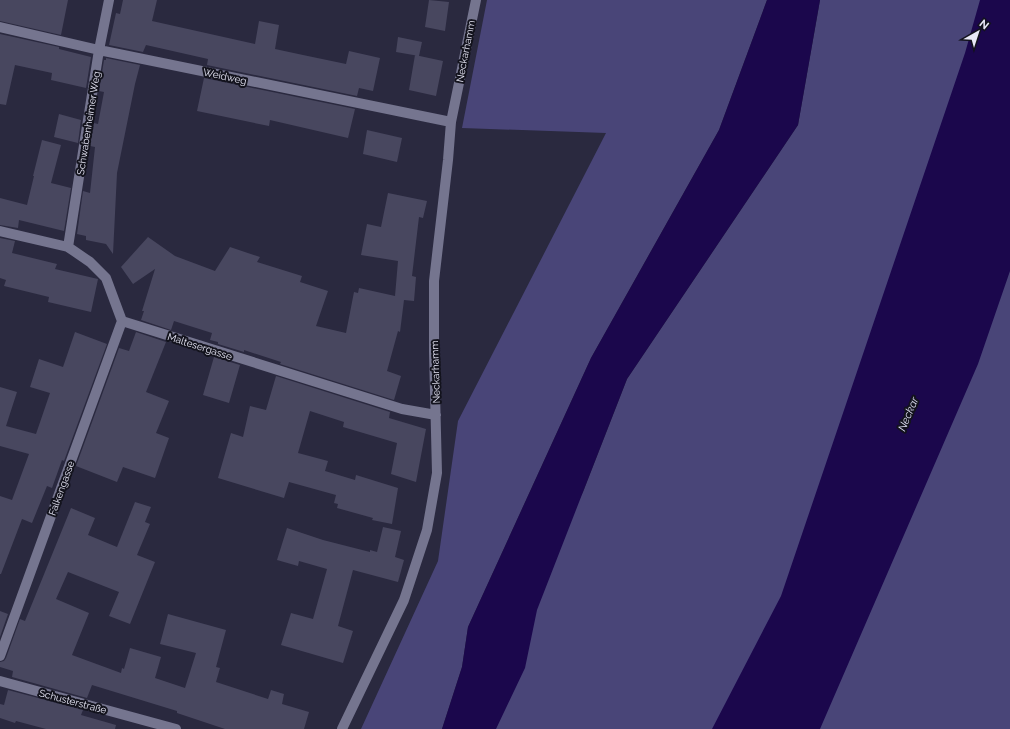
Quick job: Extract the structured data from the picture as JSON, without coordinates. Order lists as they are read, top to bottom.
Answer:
{
  "streets": {
    "street": [
      "Neckarhamm",
      "Weidweg",
      "Schwabenheimer Weg",
      "Maltesergasse",
      "Falkengasse",
      "Schusterstraße"
    ]
  },
  "crossings": [
    ["Neckarhamm", "Weidweg"],
    ["Neckarhamm", "Maltesergasse"],
    ["Weidweg", "Schwabenheimer Weg"],
    ["Maltesergasse", "Falkengasse"]
  ],
  "water": ["Neckar"],
  "north": "top right"
}
